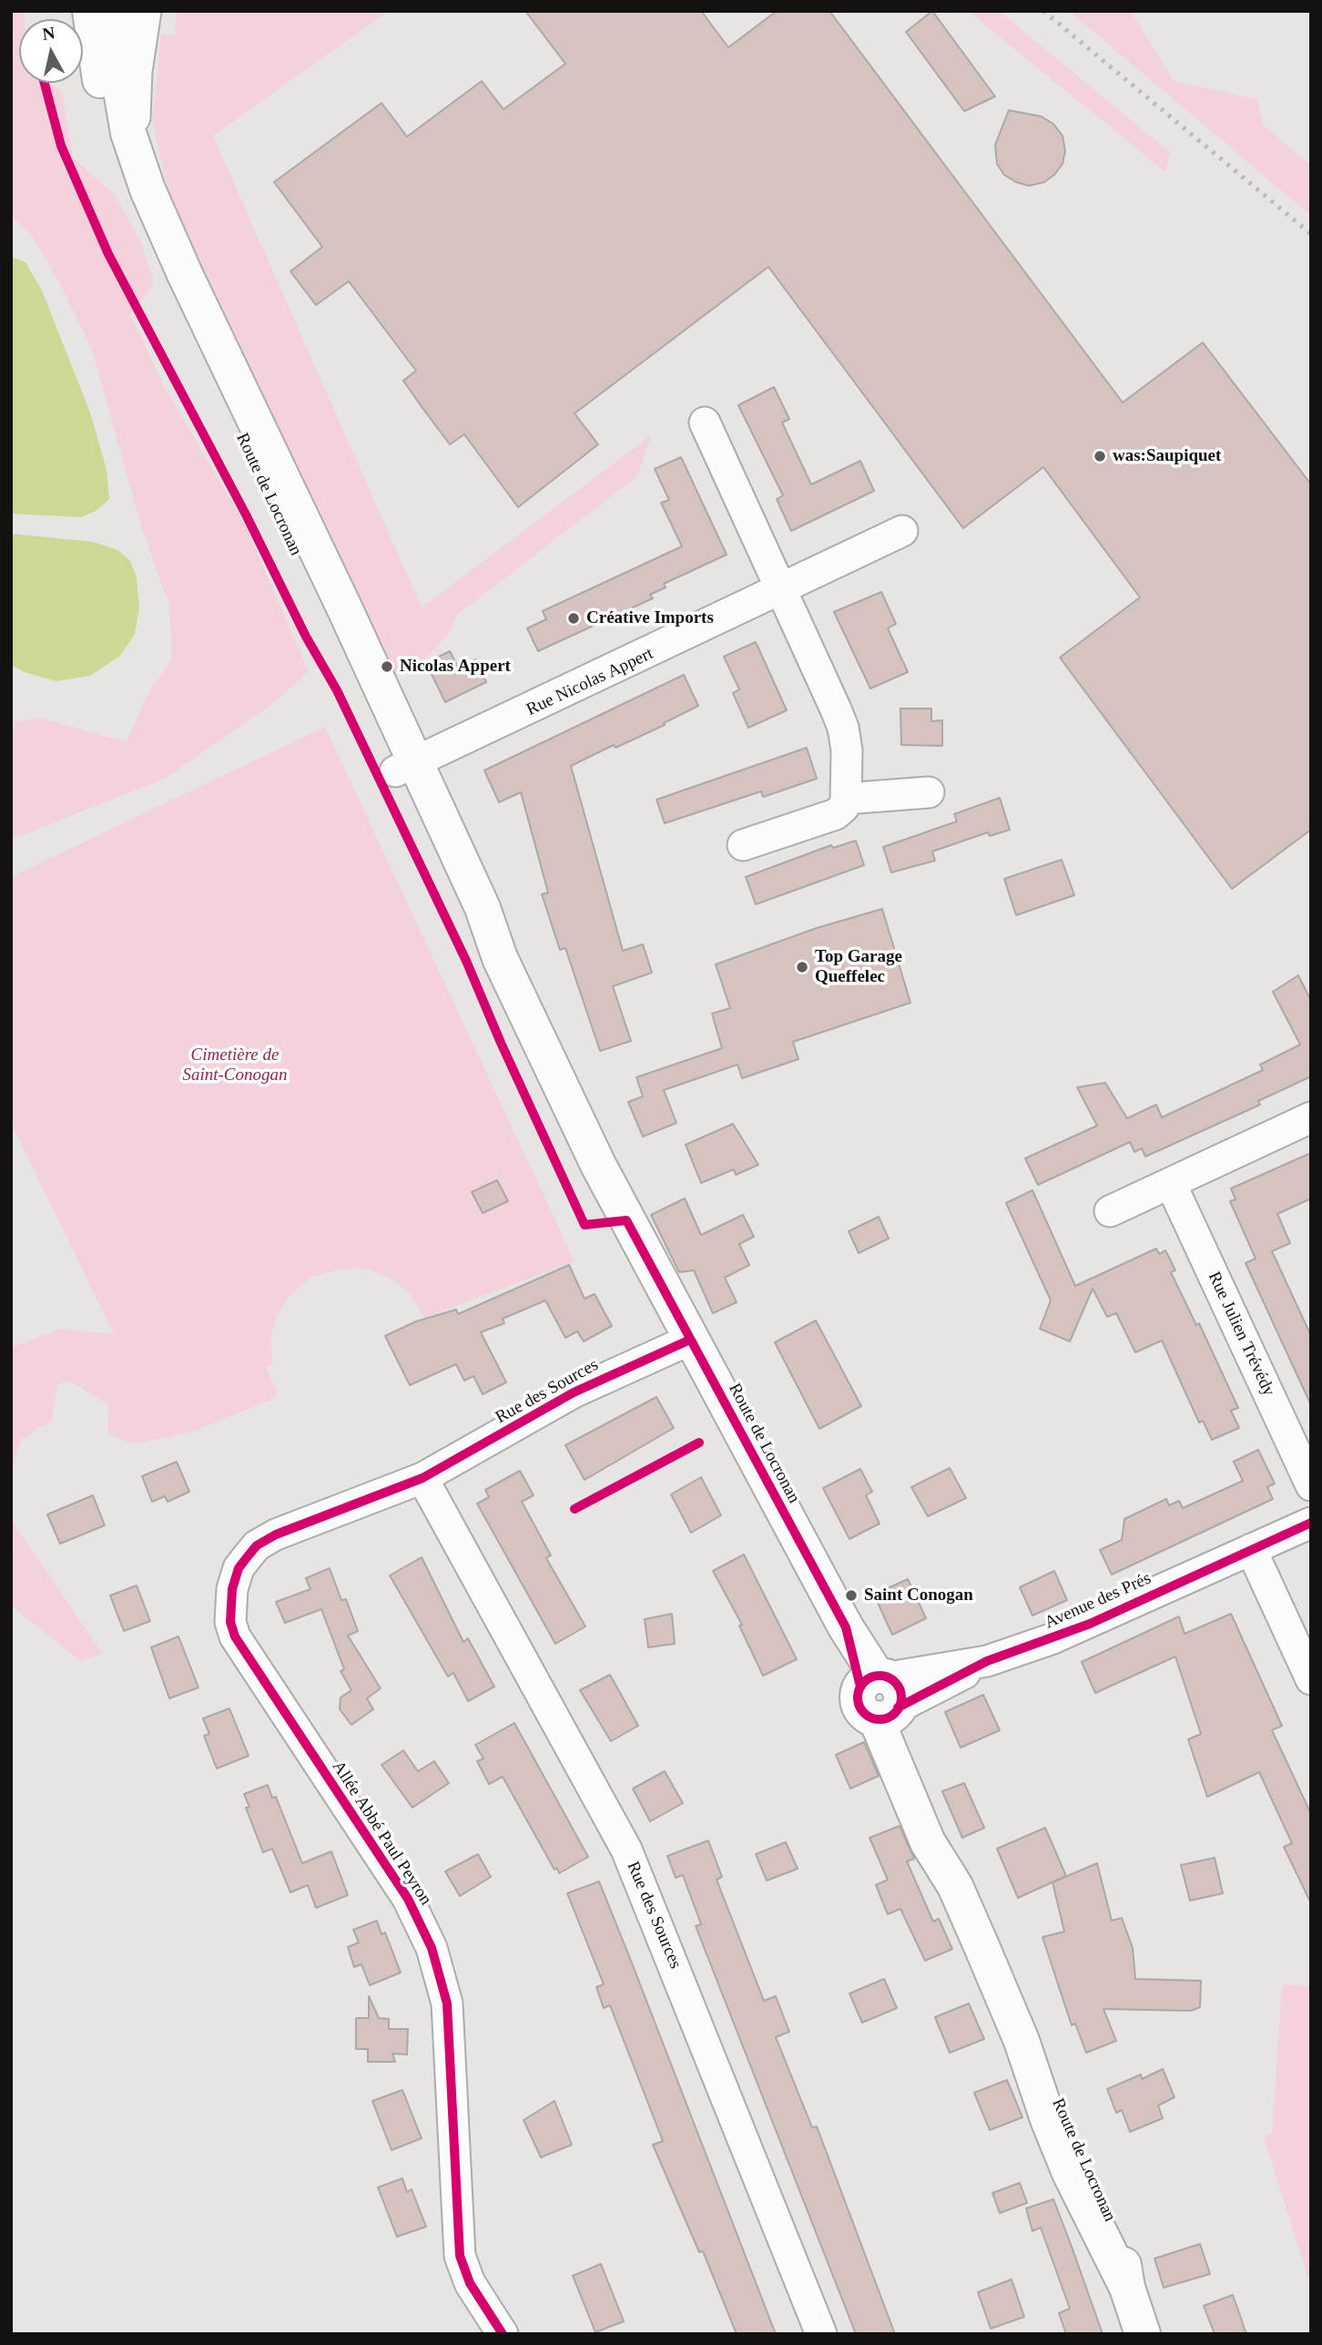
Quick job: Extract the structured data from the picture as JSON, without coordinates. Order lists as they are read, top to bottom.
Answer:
{
  "streets": {
    "main road": ["Route de Locronan"],
    "street": [
      "Rue Nicolas Appert",
      "Rue Julien Trévédy",
      "Rue des Sources",
      "Avenue des Prés",
      "Allée Abbé Paul Peyron"
    ]
  },
  "crossings": [
    ["Route de Locronan", "Rue Nicolas Appert"],
    ["Route de Locronan", "Rue des Sources"],
    ["Route de Locronan", "Avenue des Prés"],
    ["Rue des Sources", "Allée Abbé Paul Peyron"]
  ],
  "parks": ["Cimetière de Saint-Conogan"],
  "places": [
    "was:Saupiquet",
    "Créative Imports",
    "Nicolas Appert",
    "Top Garage Queffelec",
    "Saint Conogan"
  ],
  "north": "top"
}
